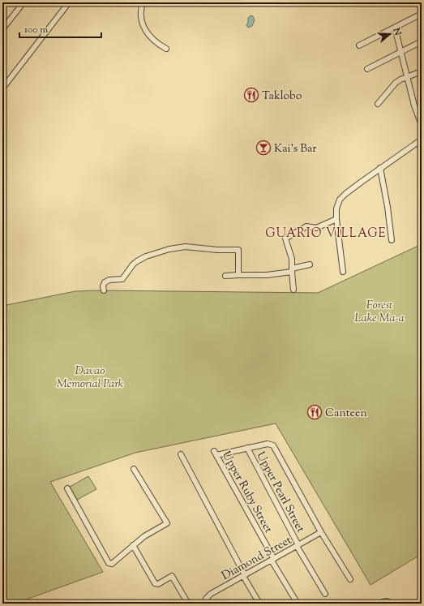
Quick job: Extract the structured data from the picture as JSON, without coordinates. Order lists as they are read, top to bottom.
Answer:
{
  "streets": {
    "street": ["Upper Ruby Street", "Upper Pearl Street", "Diamond Street"]
  },
  "crossings": [
    ["Upper Ruby Street", "Upper Pearl Street"],
    ["Upper Ruby Street", "Diamond Street"],
    ["Upper Pearl Street", "Diamond Street"]
  ],
  "districts": ["GUARIO VILLAGE"],
  "parks": ["Forest Lake Ma-a", "Davao Memorial Park"],
  "places": {
    "restaurant": ["Taklobo", "Canteen"],
    "bar": ["Kai's Bar"]
  },
  "scale_bar": "100 m",
  "north": "right"
}
